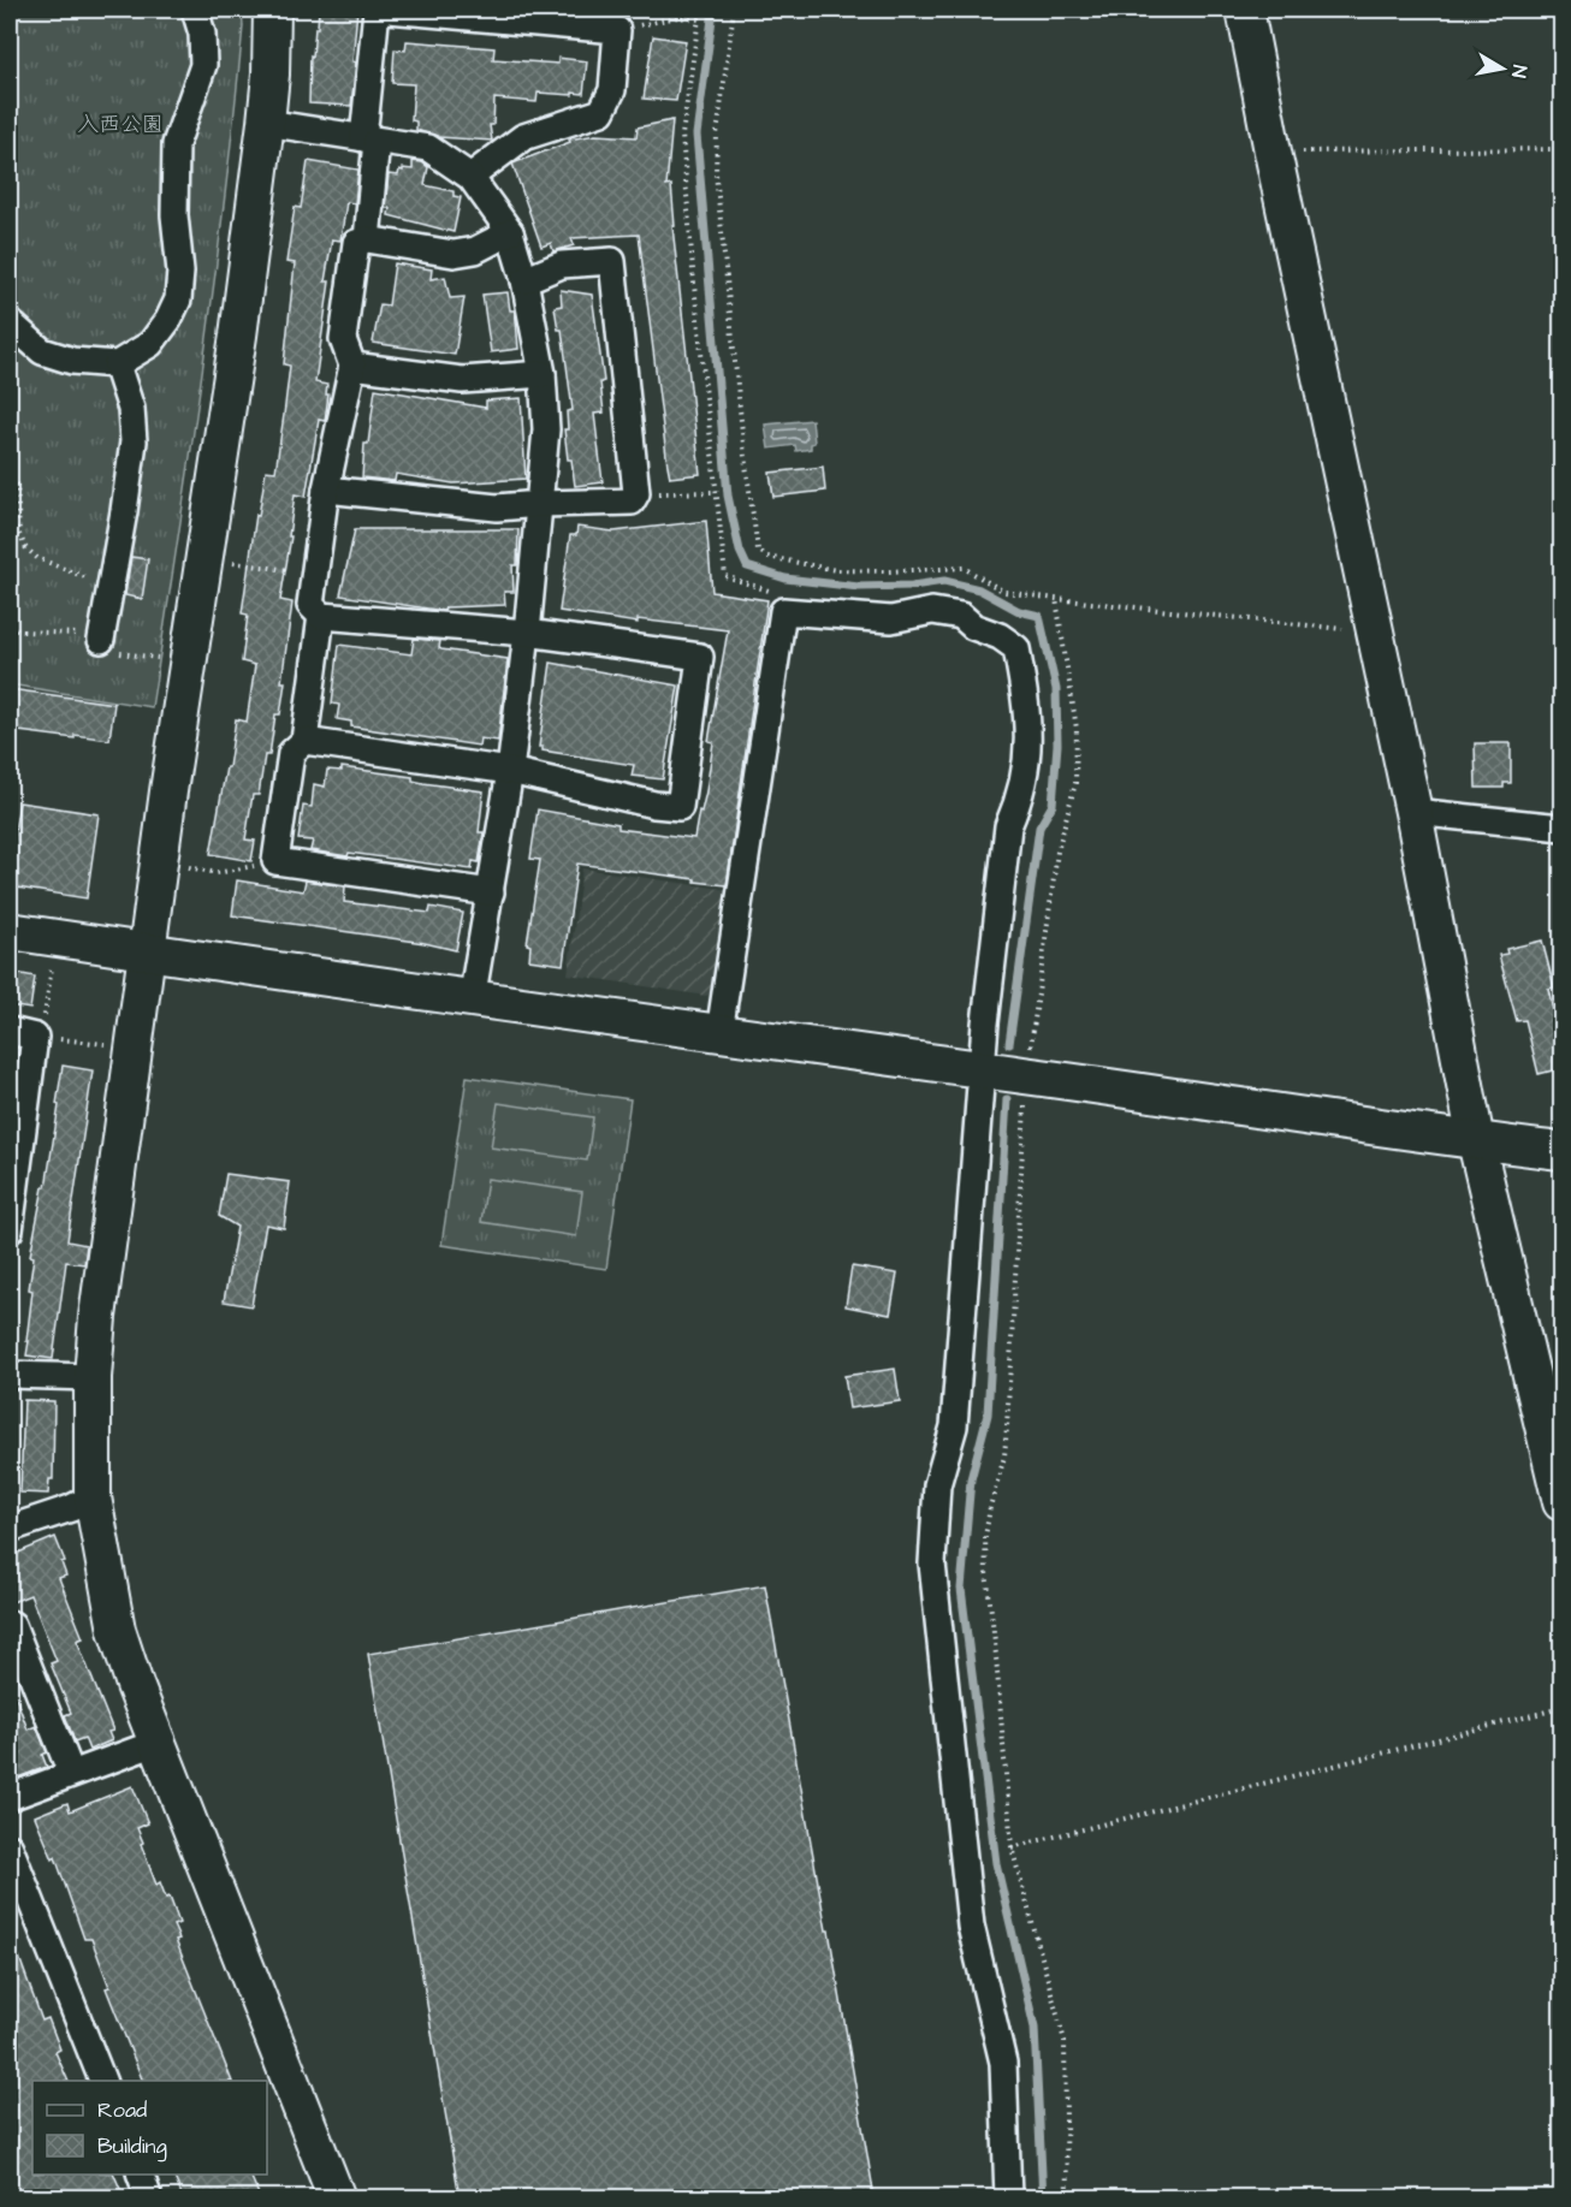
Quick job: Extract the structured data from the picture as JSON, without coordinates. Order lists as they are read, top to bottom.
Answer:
{
  "parks": ["入西公園"],
  "legend": ["Road", "Building"],
  "north": "right"
}
